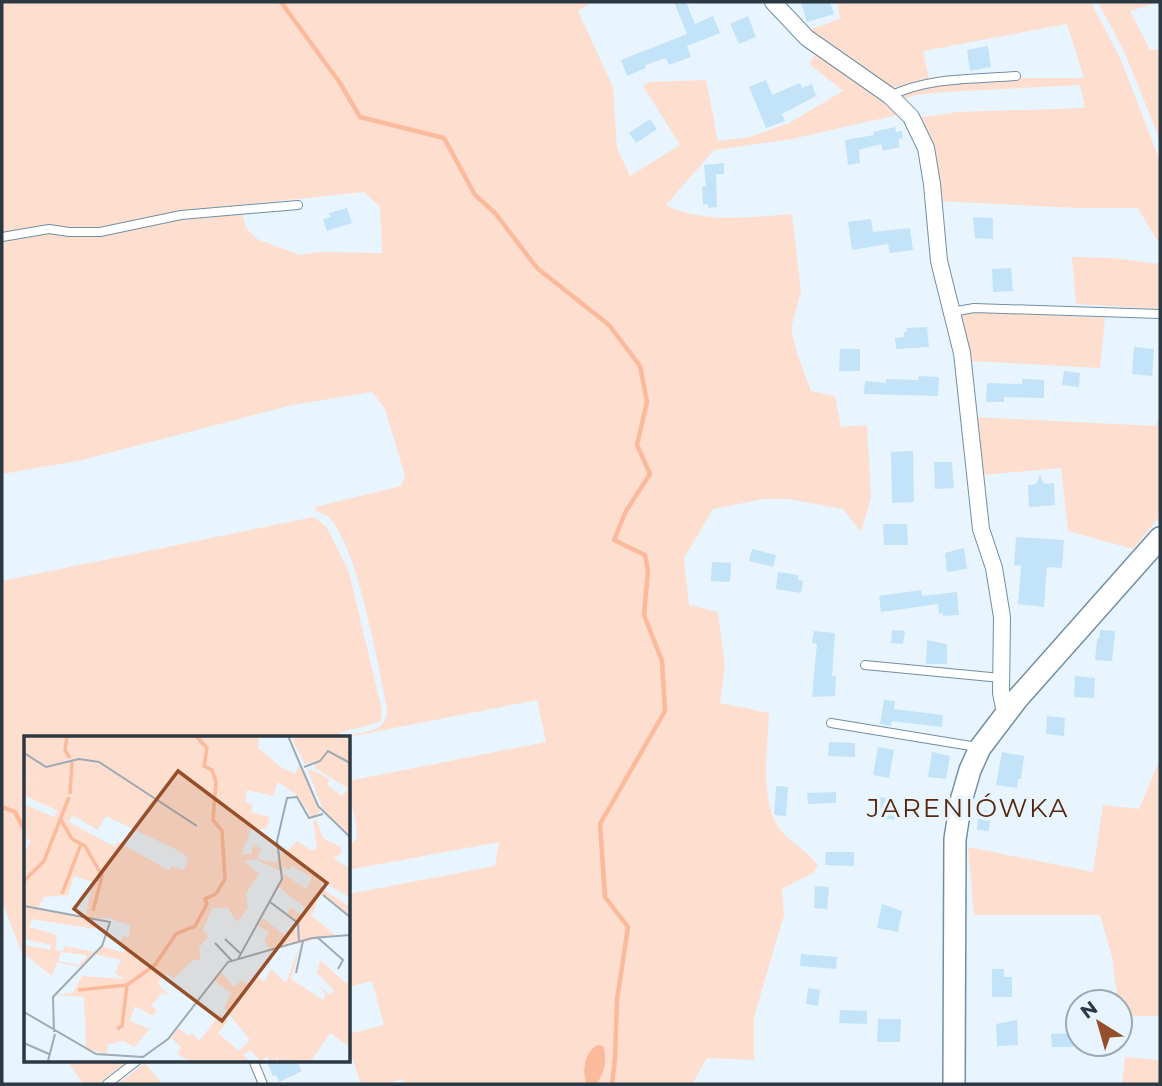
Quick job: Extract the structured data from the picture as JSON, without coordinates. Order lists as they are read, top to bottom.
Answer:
{
  "districts": ["JARENIÓWKA"],
  "north": "top left"
}
